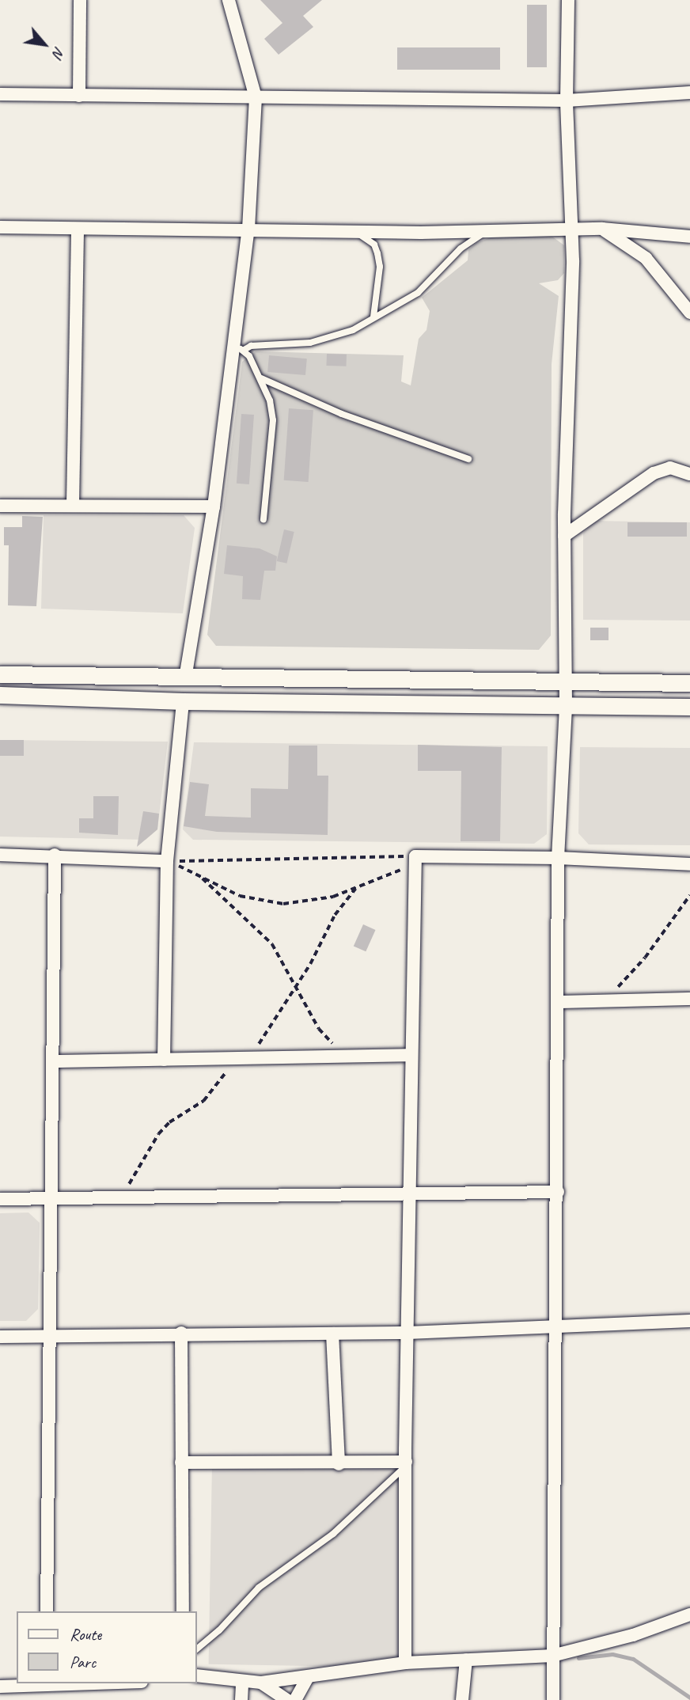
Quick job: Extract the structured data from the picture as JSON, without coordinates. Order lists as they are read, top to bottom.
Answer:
{
  "legend": ["Route", "Parc"],
  "north": "bottom right"
}
